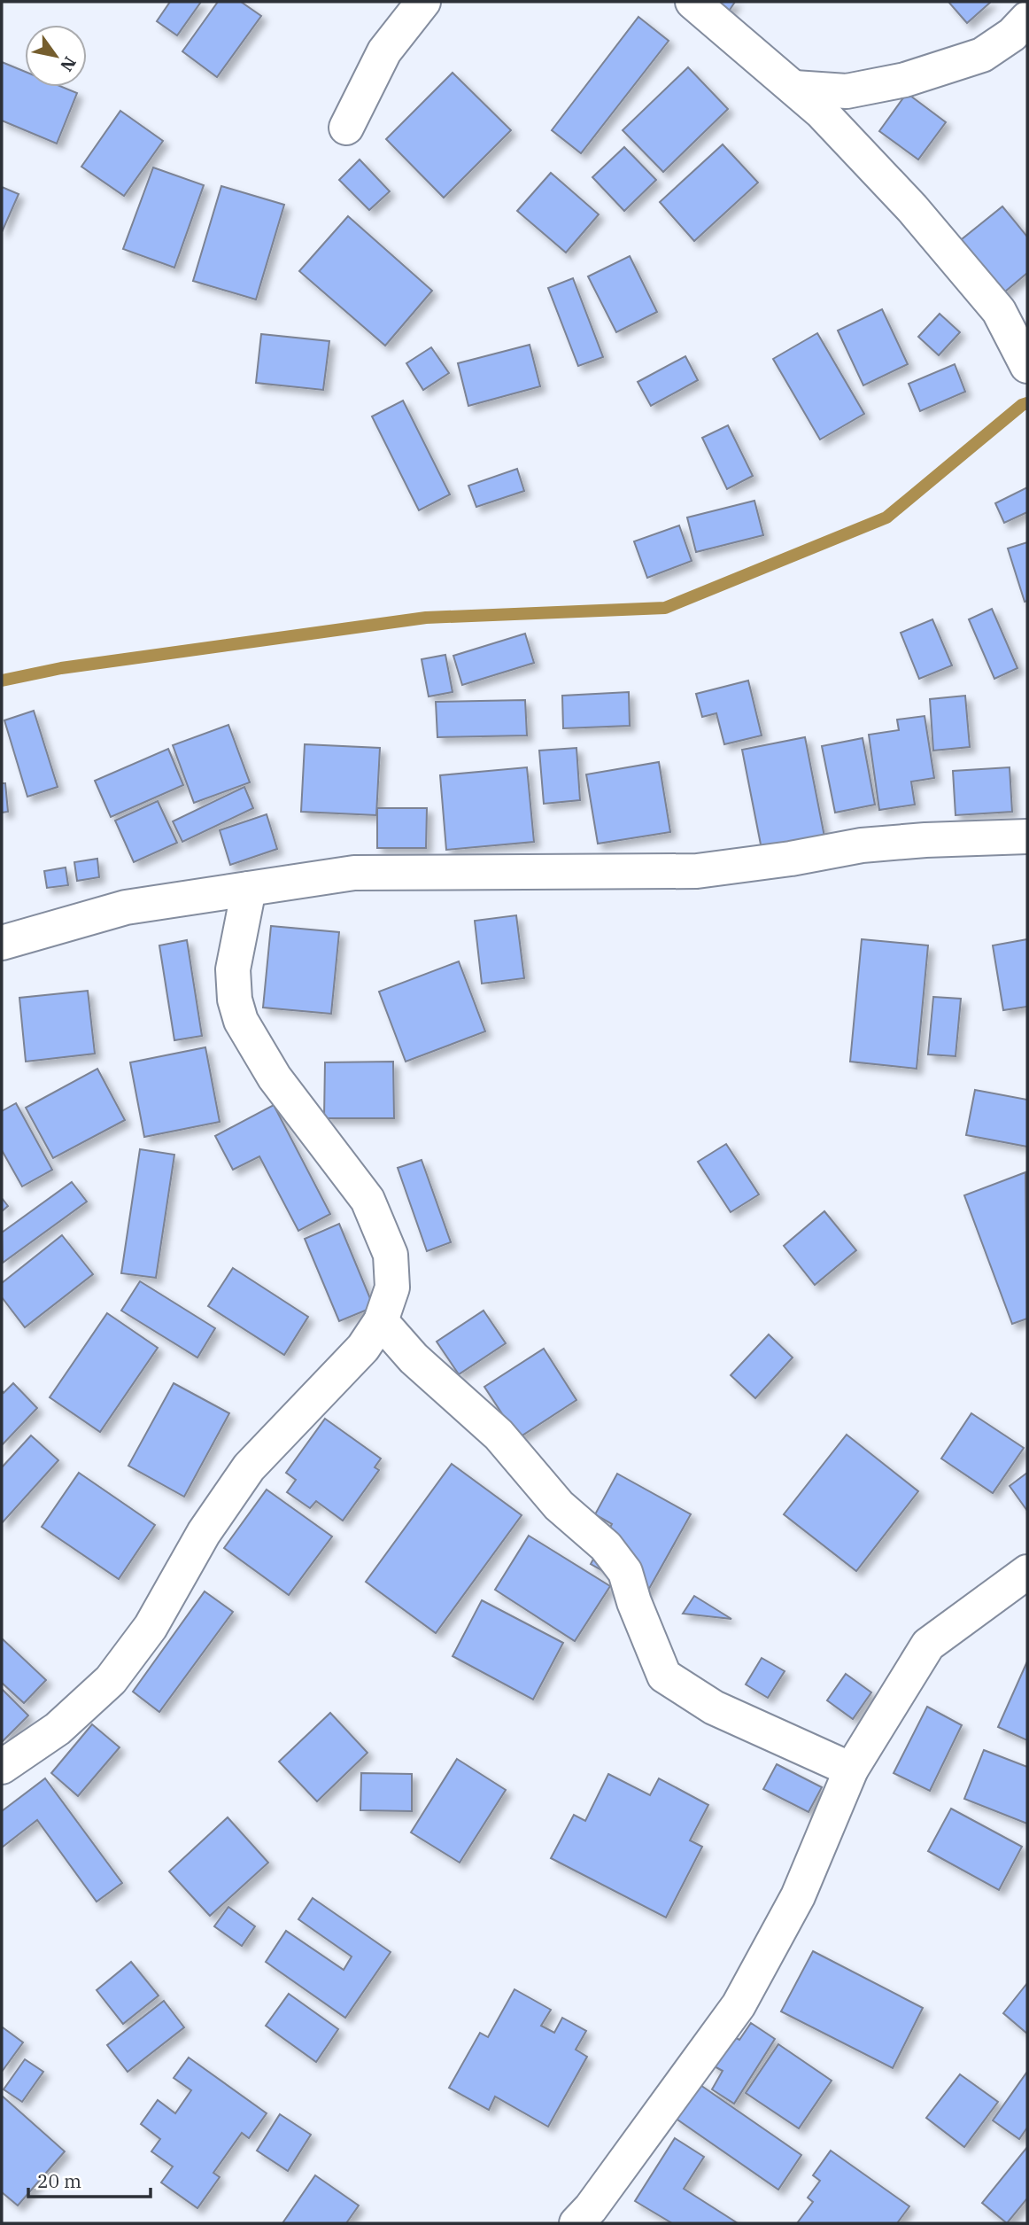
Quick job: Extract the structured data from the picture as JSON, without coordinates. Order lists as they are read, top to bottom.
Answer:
{
  "scale_bar": "20 m",
  "north": "bottom right"
}
